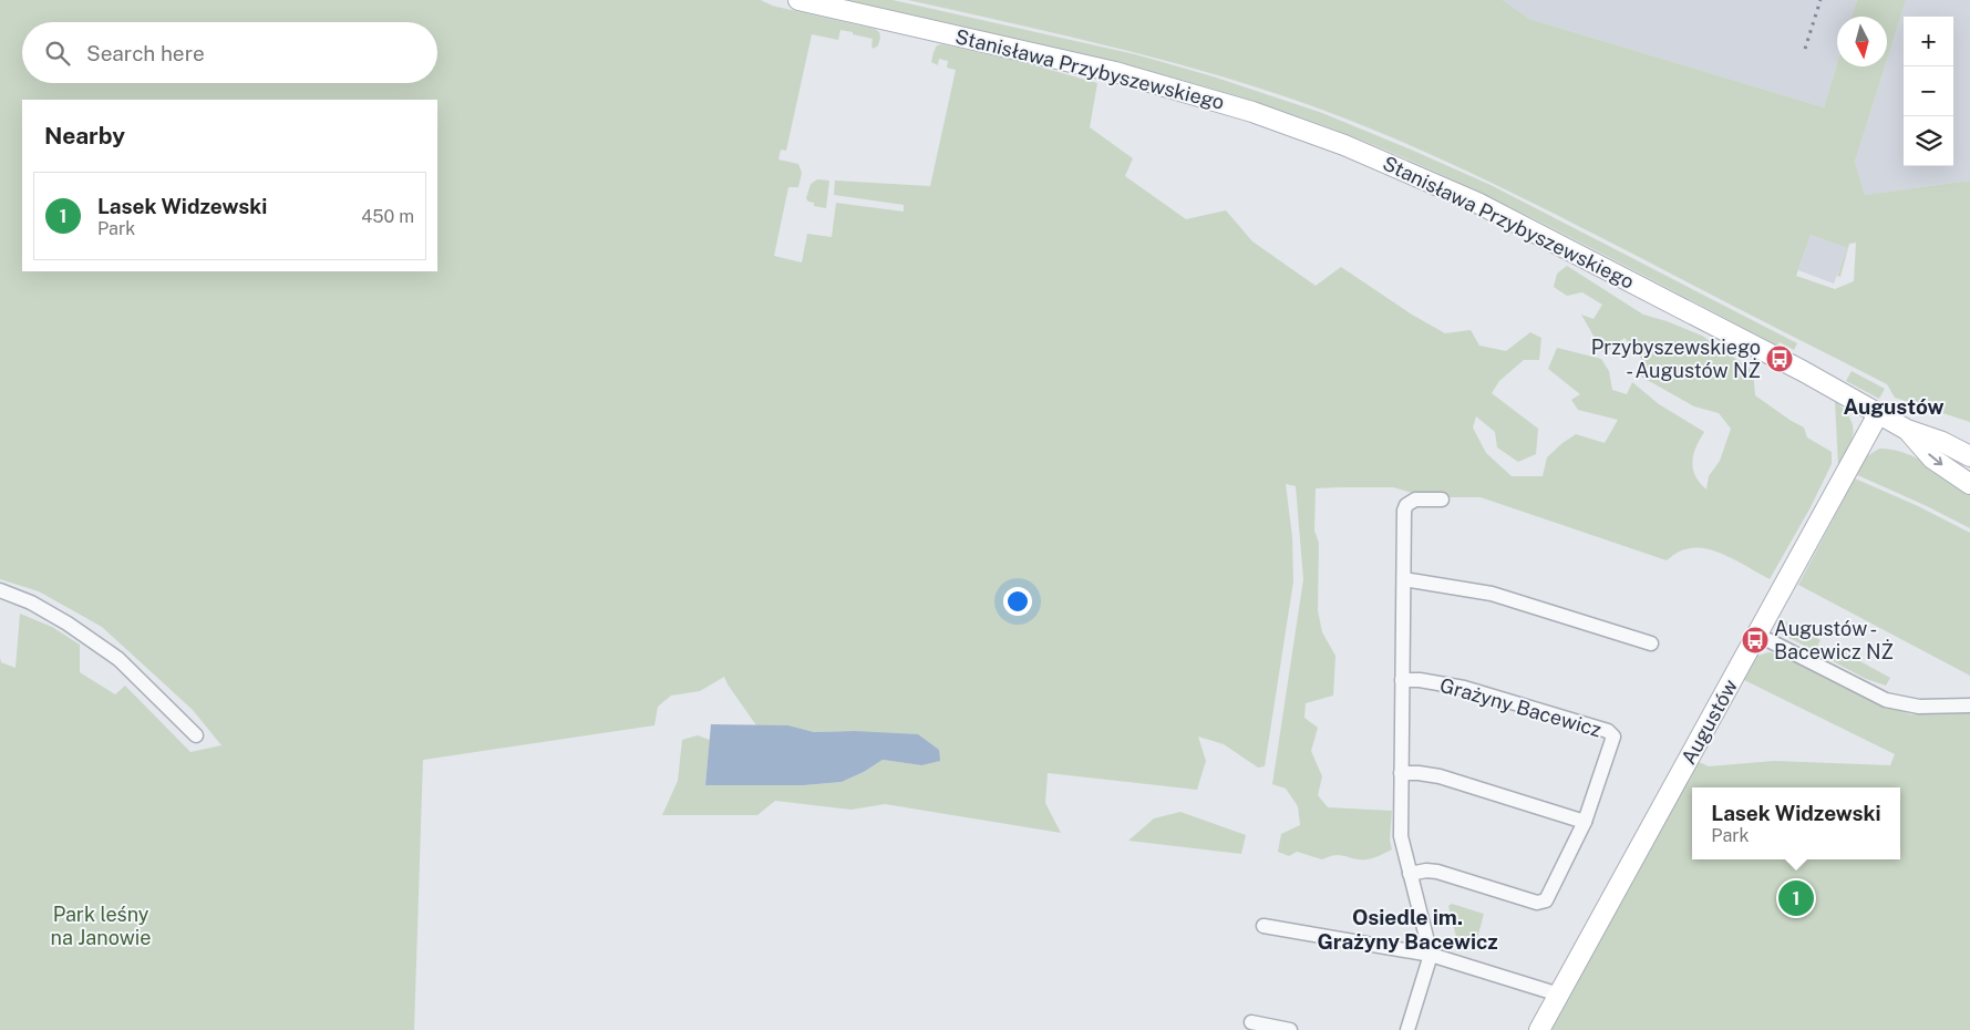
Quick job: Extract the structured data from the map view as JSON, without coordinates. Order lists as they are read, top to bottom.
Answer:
{
  "streets": {
    "street": ["Stanisława Przybyszewskiego", "Grażyny Bacewicz", "Augustów"]
  },
  "crossings": [
    ["Stanisława Przybyszewskiego", "Augustów"]
  ],
  "districts": ["Augustów", "Osiedle im. Grażyny Bacewicz"],
  "parks": ["Park leśny na Janowie"],
  "places": {
    "bus stop": ["Przybyszewskiego - Augustów NŻ", "Augustów - Bacewicz NŻ"]
  },
  "north": "bottom",
  "page": {
    "map_buttons": ["+", "−"],
    "search": "Search here",
    "heading": "Nearby",
    "list": [
      {
        "mark": "1",
        "name": "Lasek Widzewski",
        "note": "Park",
        "value": "450 m"
      }
    ],
    "popup": ["Lasek Widzewski", "Park"],
    "pins": "1"
  }
}
